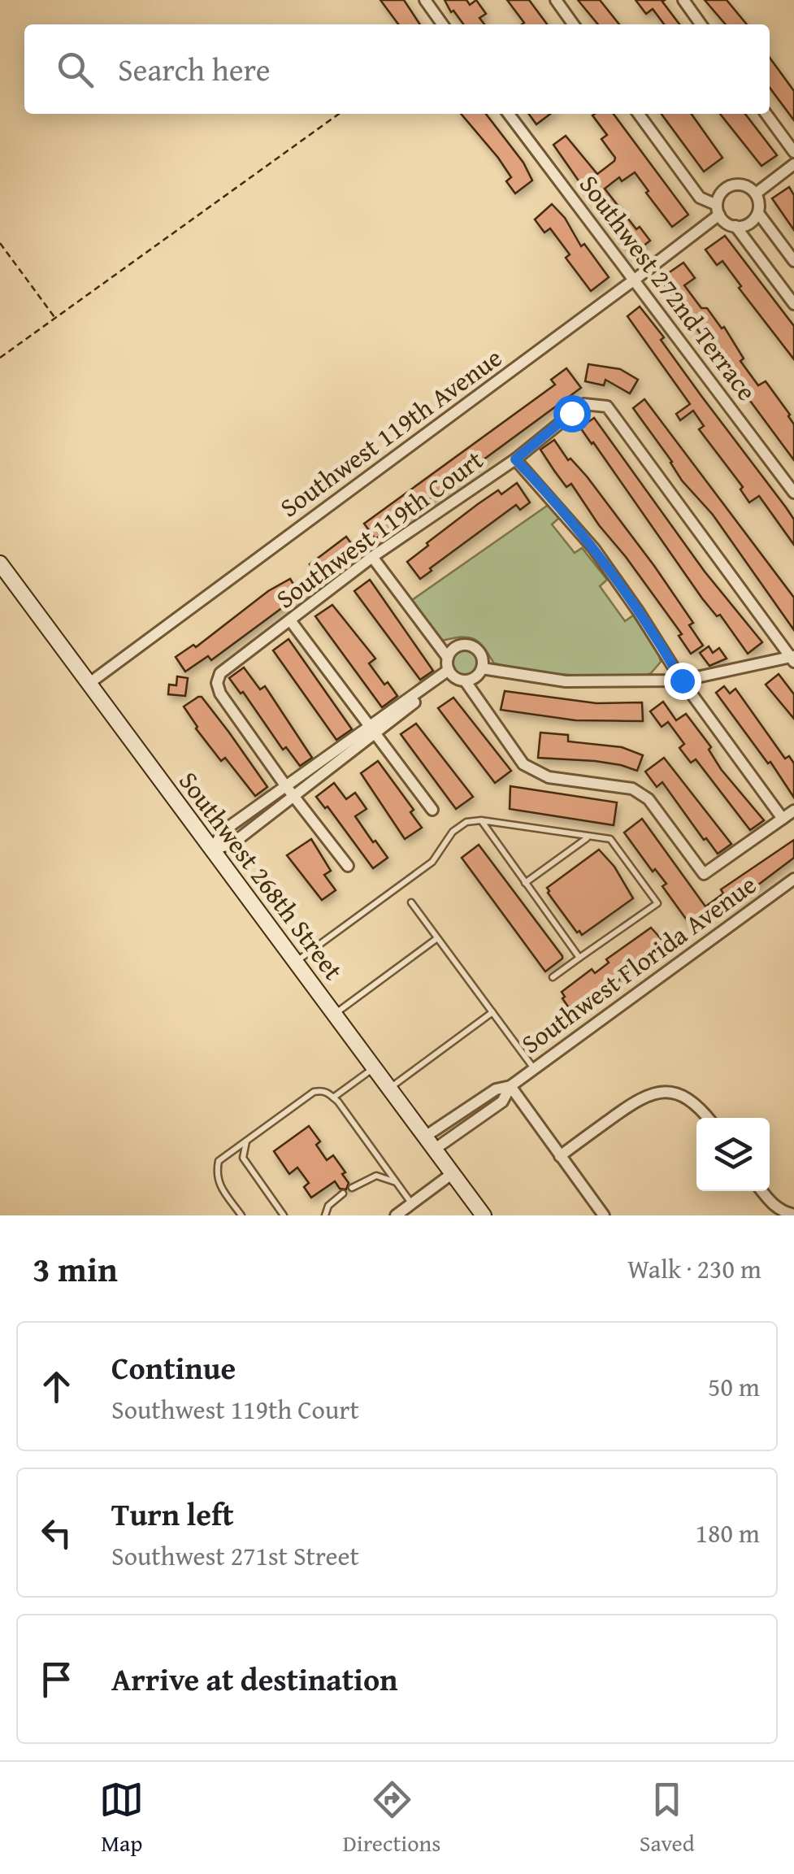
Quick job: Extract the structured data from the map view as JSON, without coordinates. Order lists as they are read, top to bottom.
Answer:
{
  "streets": {
    "main road": ["Southwest 268th Street"],
    "street": [
      "Southwest 272nd Terrace",
      "Southwest 119th Avenue",
      "Southwest 119th Court",
      "Southwest Florida Avenue"
    ]
  },
  "crossings": [
    ["Southwest 272nd Terrace", "Southwest 119th Avenue"],
    ["Southwest 119th Avenue", "Southwest 268th Street"],
    ["Southwest 268th Street", "Southwest Florida Avenue"]
  ],
  "page": {
    "search": "Search here",
    "heading": ["3 min", "Walk · 230 m"],
    "list": [
      ["Continue", "Southwest 119th Court", "50 m"],
      ["Turn left", "Southwest 271st Street", "180 m"],
      "Arrive at destination"
    ],
    "nav": ["Map", "Directions", "Saved"]
  }
}
